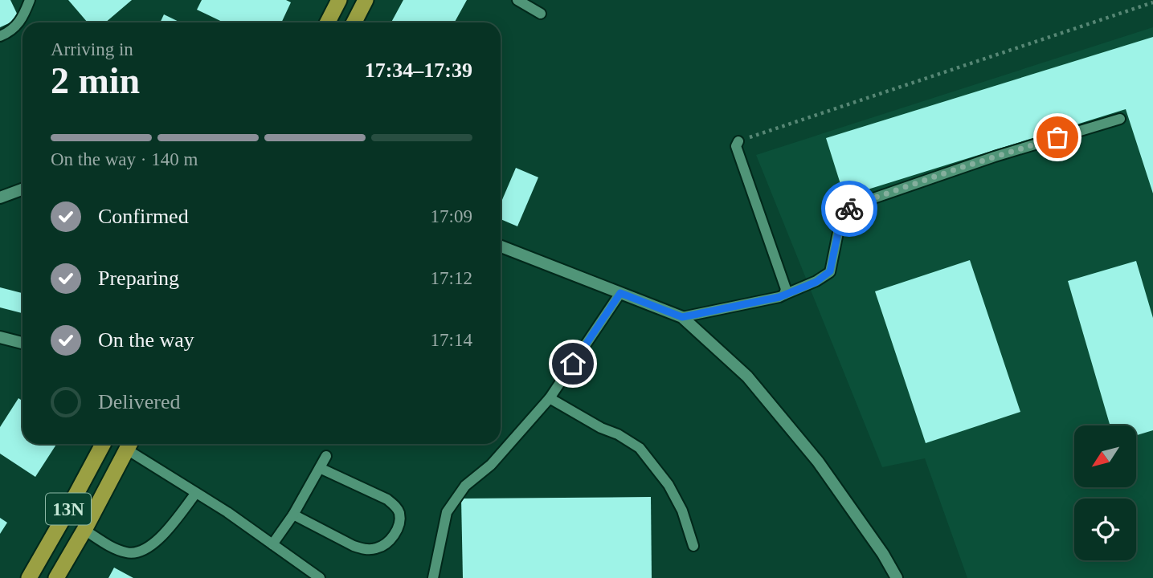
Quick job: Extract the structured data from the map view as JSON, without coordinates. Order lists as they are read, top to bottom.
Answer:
{
  "streets": {
    "highway": ["13N"]
  },
  "north": "bottom left",
  "page": {
    "heading": ["2 min", "Arriving in", "17:34–17:39"],
    "bar": "On the way · 140 m",
    "list": [
      ["Confirmed", "17:09"],
      ["Preparing", "17:12"],
      ["On the way", "17:14"],
      "Delivered"
    ]
  }
}
